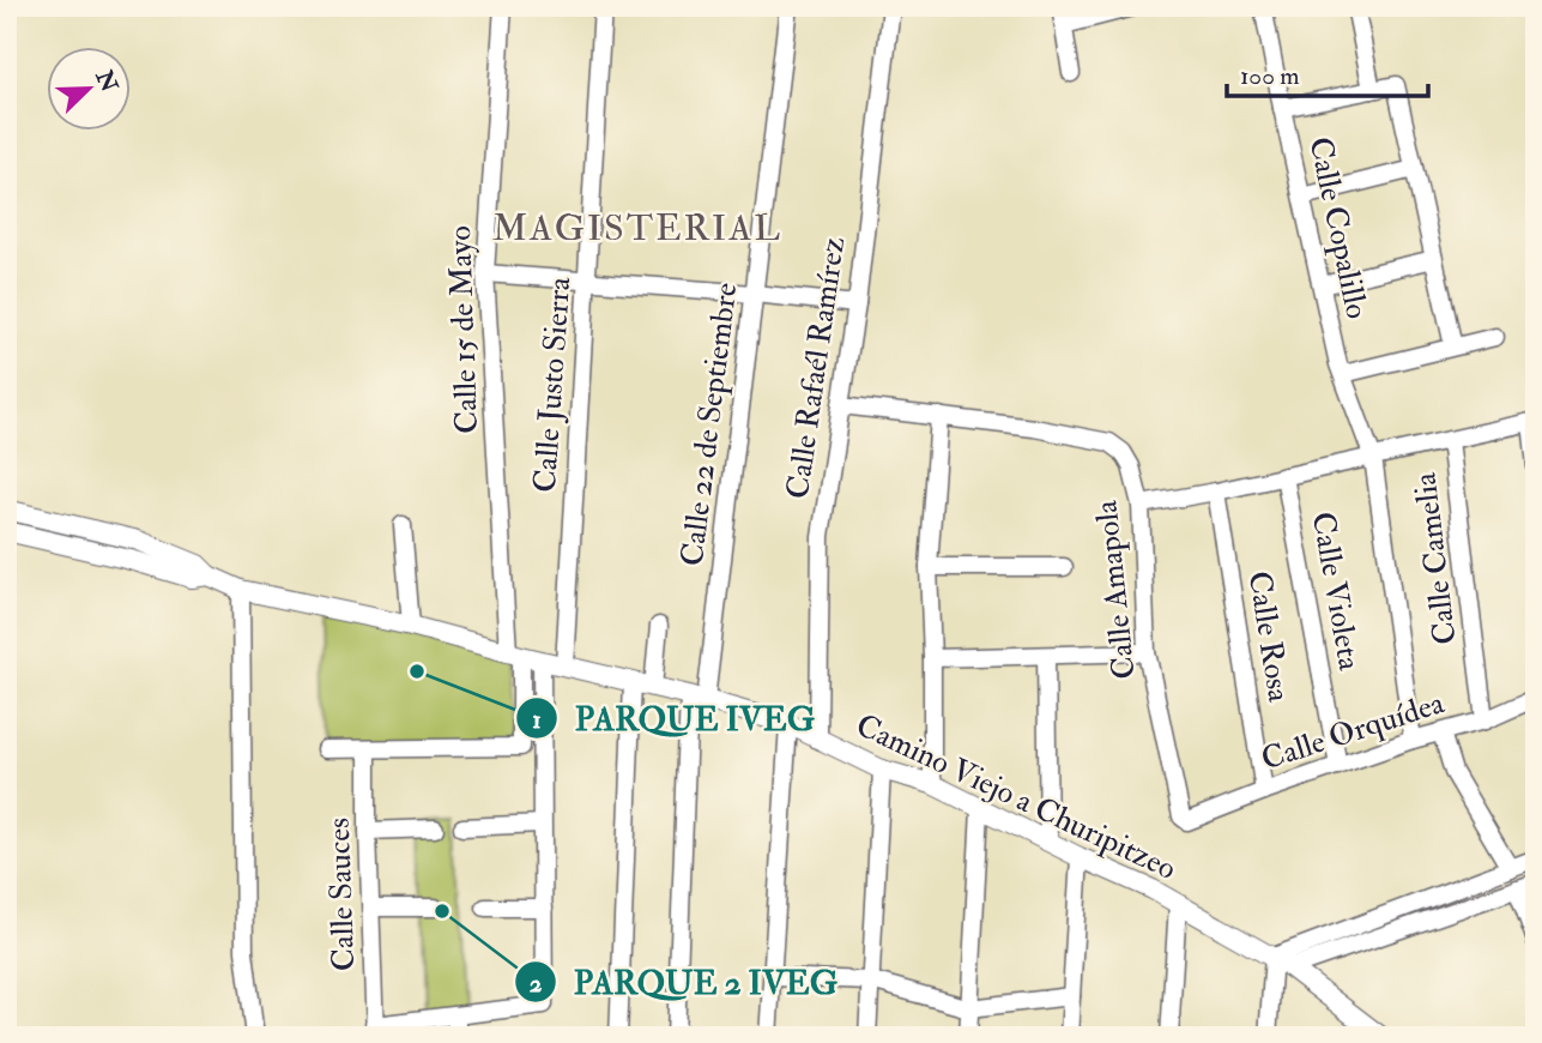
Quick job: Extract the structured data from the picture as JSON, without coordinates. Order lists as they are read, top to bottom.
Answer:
{
  "streets": {
    "street": [
      "Calle Copalillo",
      "Calle 15 de Mayo",
      "Calle Rafaél Ramírez",
      "Calle Justo Sierra",
      "Calle 22 de Septiembre",
      "Calle Camelia",
      "Calle Amapola",
      "Calle Violeta",
      "Calle Rosa",
      "Calle Orquídea",
      "Camino Viejo a Churipitzeo",
      "Calle Sauces"
    ]
  },
  "crossings": [
    ["Calle Copalillo", "Calle Orquídea"],
    ["Calle 15 de Mayo", "Camino Viejo a Churipitzeo"],
    ["Calle 15 de Mayo", "Calle Sauces"],
    ["Calle Rafaél Ramírez", "Camino Viejo a Churipitzeo"],
    ["Calle Justo Sierra", "Camino Viejo a Churipitzeo"],
    ["Calle 22 de Septiembre", "Camino Viejo a Churipitzeo"],
    ["Calle Camelia", "Calle Orquídea"],
    ["Calle Amapola", "Calle Orquídea"],
    ["Calle Violeta", "Calle Orquídea"],
    ["Calle Rosa", "Calle Orquídea"]
  ],
  "districts": ["MAGISTERIAL"],
  "places": ["PARQUE IVEG", "PARQUE 2 IVEG"],
  "scale_bar": "100 m",
  "north": "top right"
}
